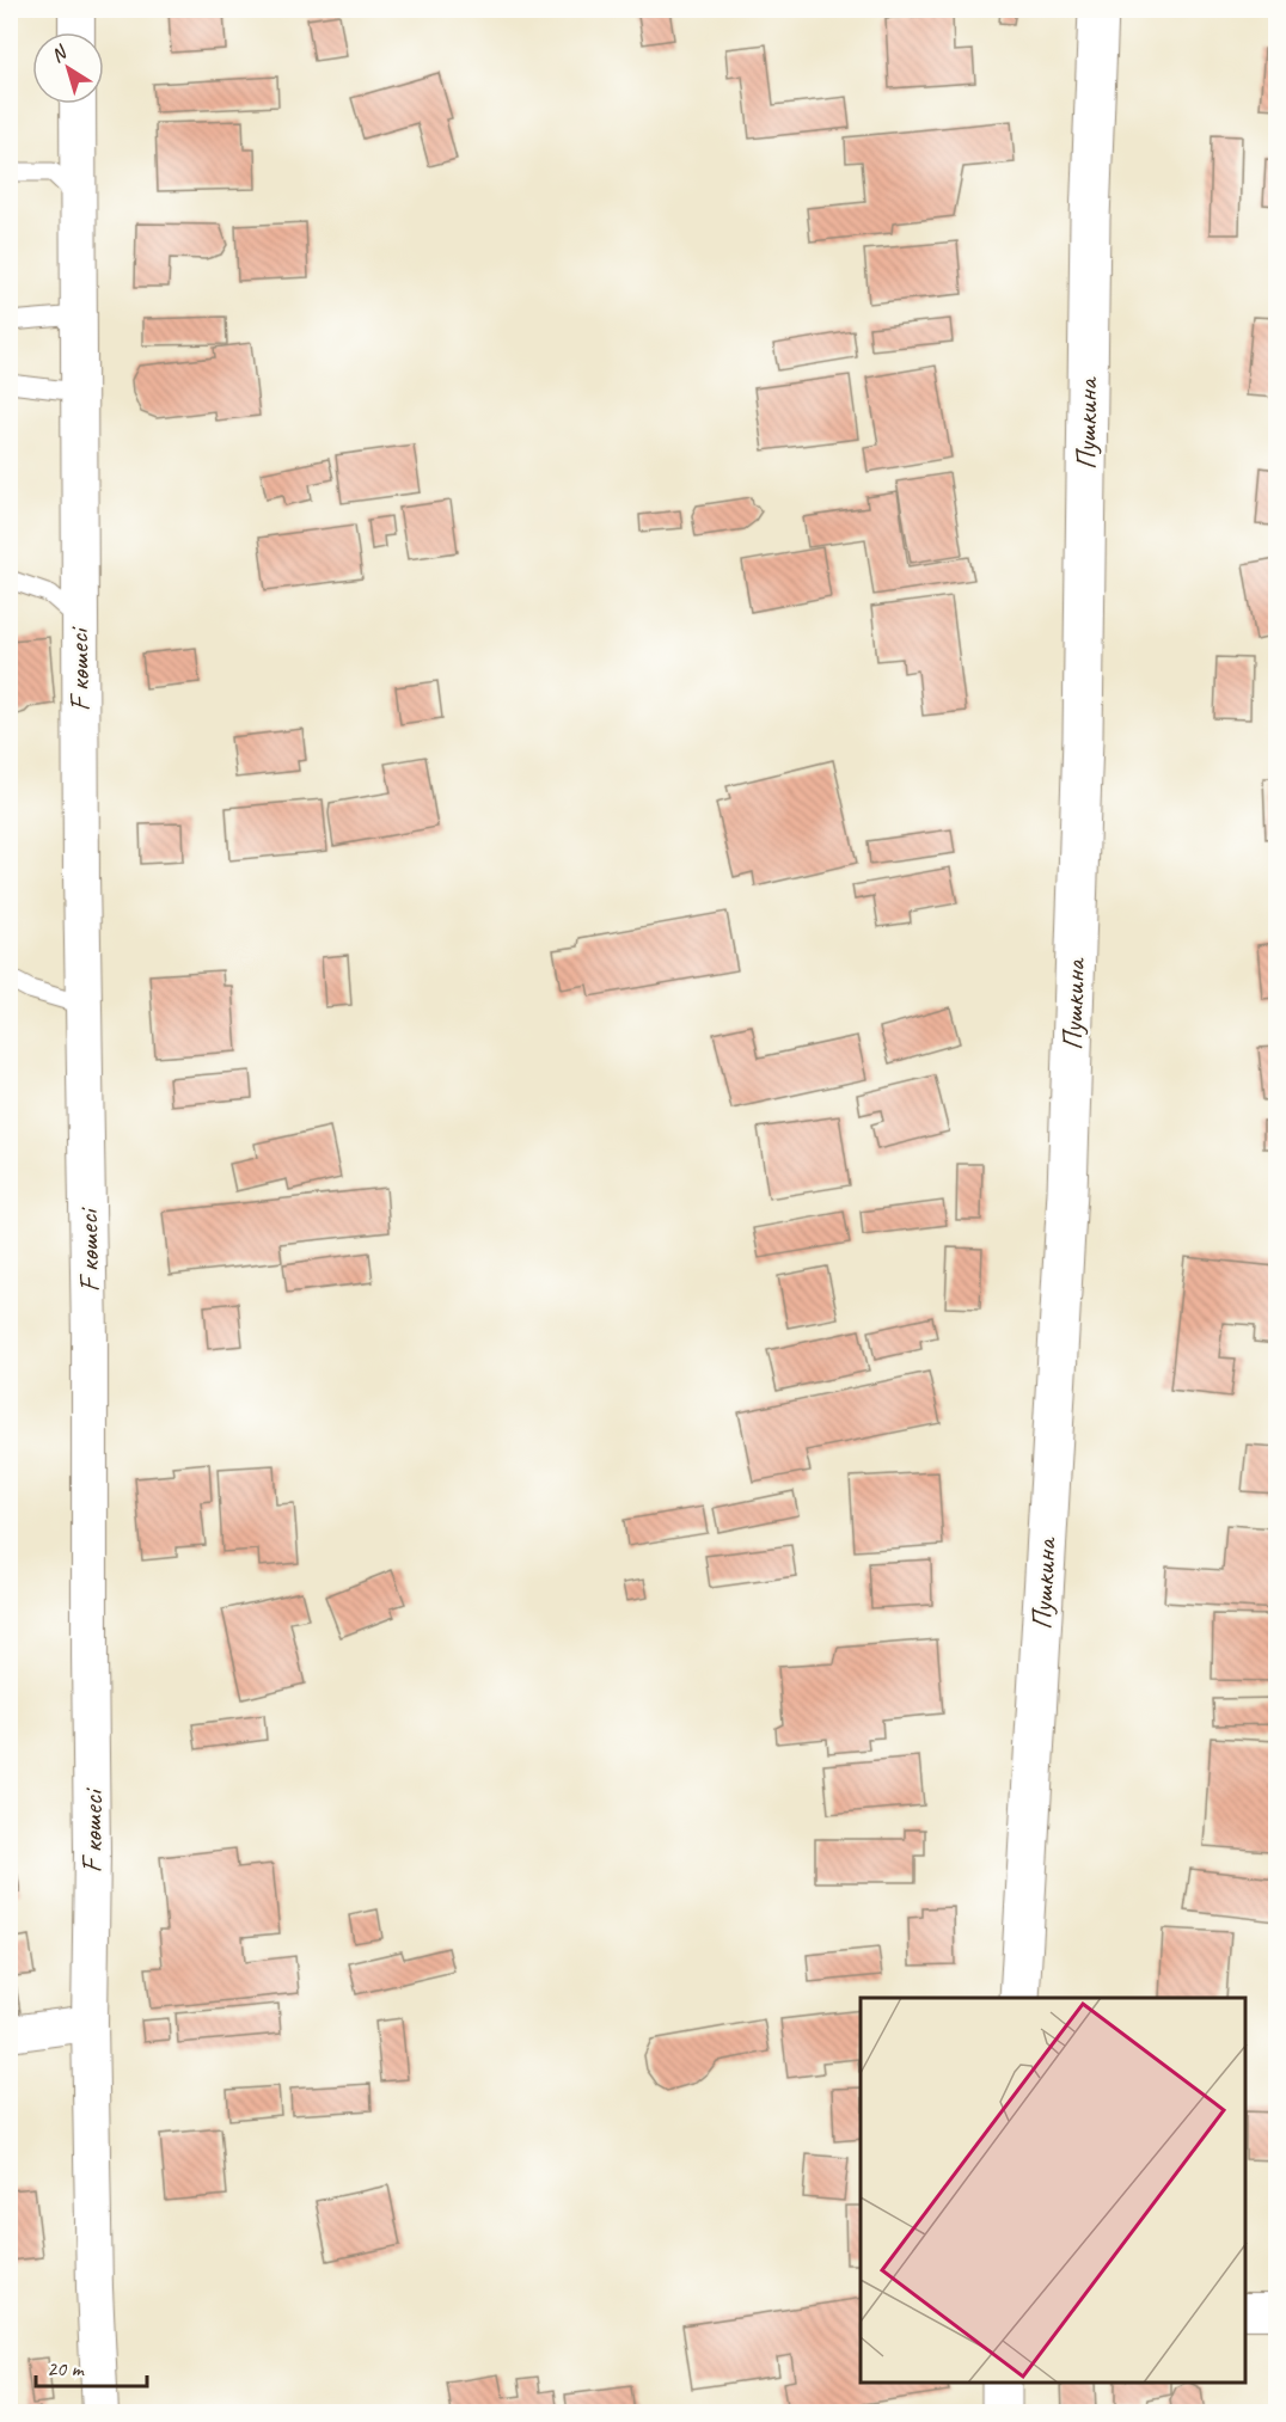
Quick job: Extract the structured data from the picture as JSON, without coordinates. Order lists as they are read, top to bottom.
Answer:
{
  "streets": {
    "street": ["Пушкина", "F көшесі"]
  },
  "scale_bar": "20 m",
  "north": "top left"
}
